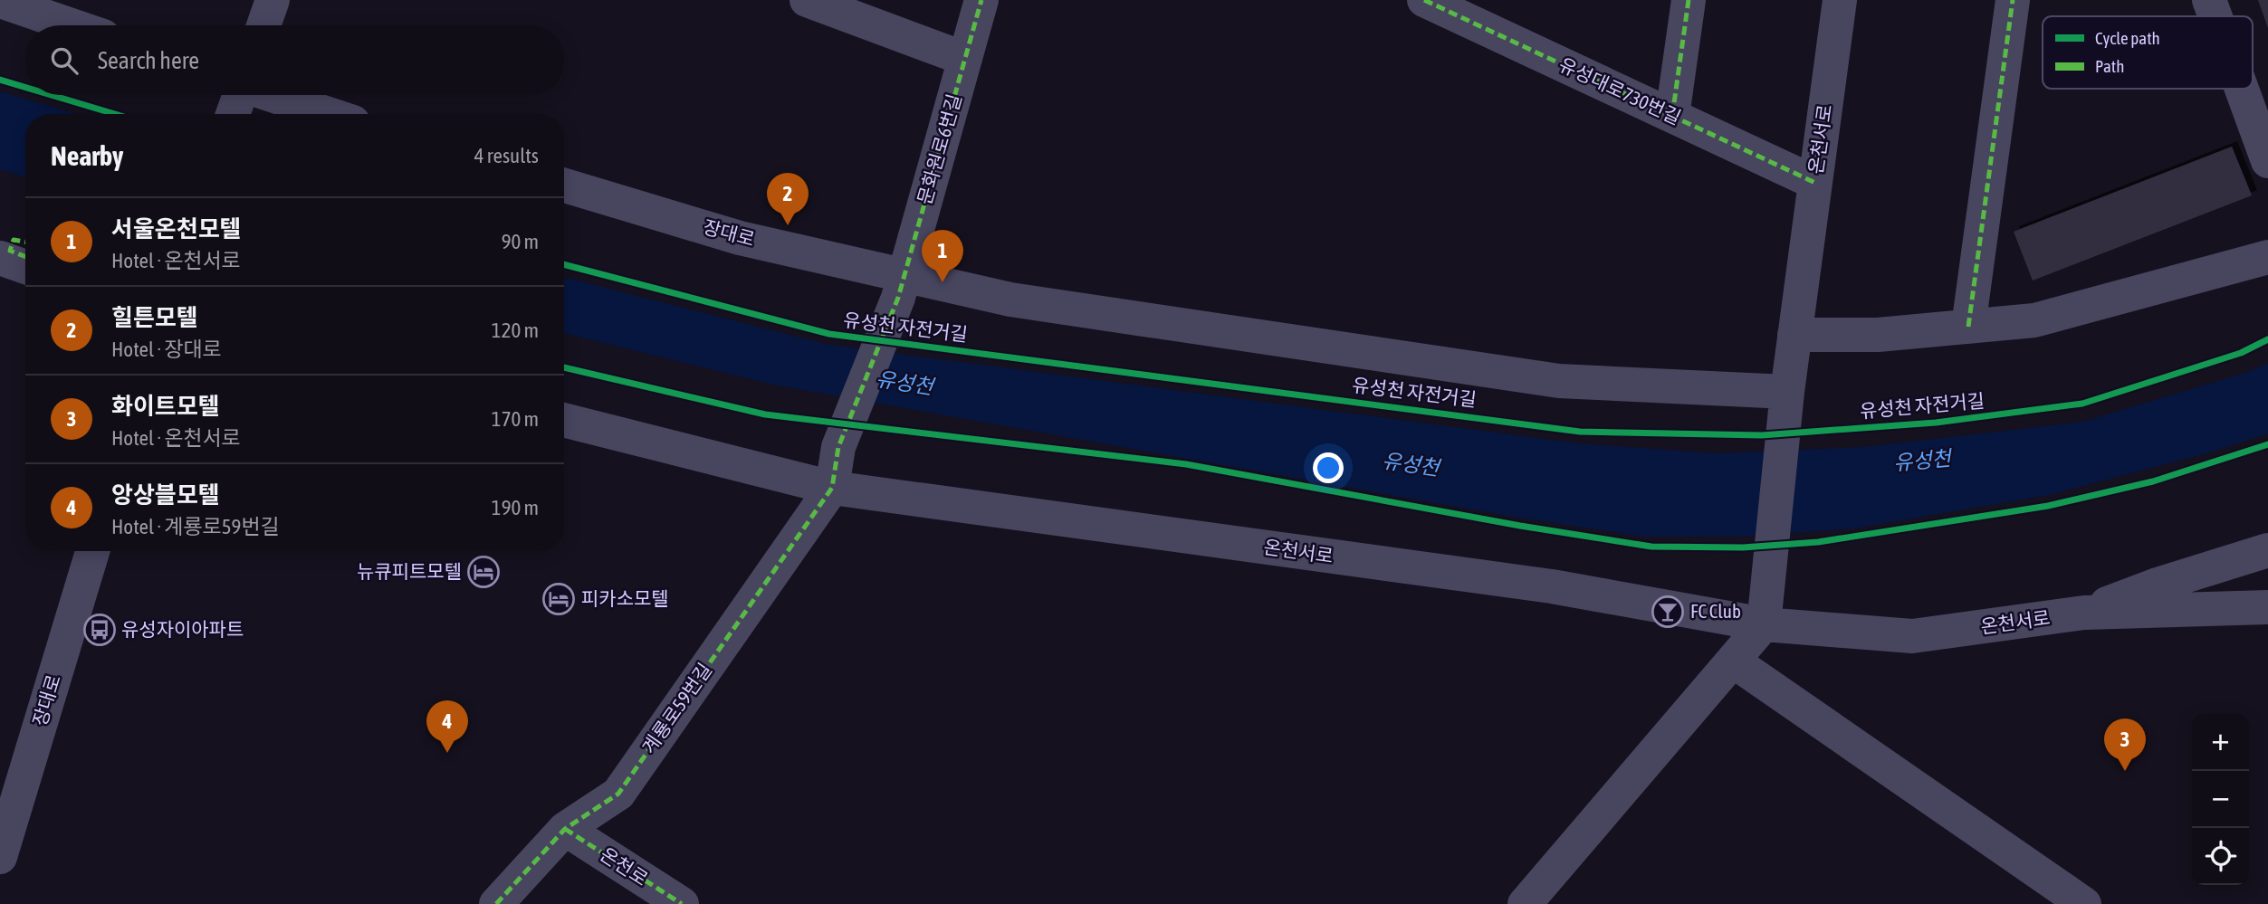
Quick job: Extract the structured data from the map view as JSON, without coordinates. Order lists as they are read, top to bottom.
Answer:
{
  "streets": {
    "street": [
      "유성대로730번길",
      "온천서로",
      "문화원로6번길",
      "장대로",
      "계룡로59번길",
      "온천로"
    ],
    "cycle path": ["유성천 자전거길"]
  },
  "crossings": [
    ["유성대로730번길", "온천서로"],
    ["온천서로", "문화원로6번길"],
    ["온천서로", "계룡로59번길"],
    ["문화원로6번길", "장대로"],
    ["문화원로6번길", "계룡로59번길"],
    ["계룡로59번길", "온천로"]
  ],
  "water": ["유성천"],
  "places": {
    "hotel": ["뉴큐피트모텔", "피카소모텔"],
    "bar": ["FC Club"],
    "bus stop": ["유성자이아파트"]
  },
  "legend": ["Cycle path", "Path"],
  "page": {
    "search": "Search here",
    "heading": ["Nearby", "4 results"],
    "pins": [
      "2",
      "1",
      "4",
      "3"
    ],
    "list": [
      {
        "mark": "1",
        "name": "서울온천모텔",
        "note": "Hotel · 온천서로",
        "value": "90 m"
      },
      {
        "mark": "2",
        "name": "힐튼모텔",
        "note": "Hotel · 장대로",
        "value": "120 m"
      },
      {
        "mark": "3",
        "name": "화이트모텔",
        "note": "Hotel · 온천서로",
        "value": "170 m"
      },
      {
        "mark": "4",
        "name": "앙상블모텔",
        "note": "Hotel · 계룡로59번길",
        "value": "190 m"
      }
    ],
    "map_buttons": ["+", "−"]
  }
}
